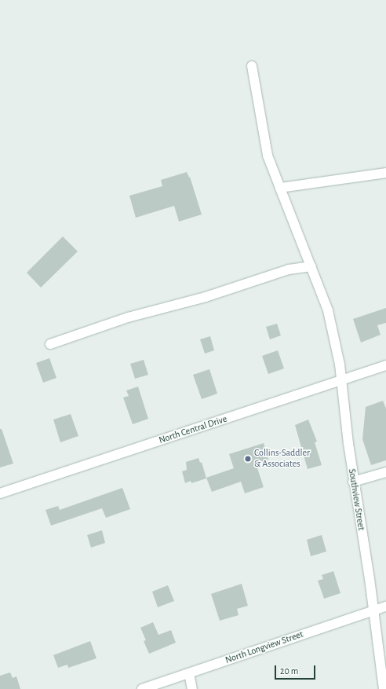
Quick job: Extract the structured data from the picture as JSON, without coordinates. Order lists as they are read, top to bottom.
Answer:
{
  "streets": {
    "street": ["North Central Drive", "Southview Street", "North Longview Street"]
  },
  "crossings": [
    ["North Central Drive", "Southview Street"],
    ["Southview Street", "North Longview Street"]
  ],
  "places": ["Collins-Saddler & Associates"],
  "scale_bar": "20 m"
}
